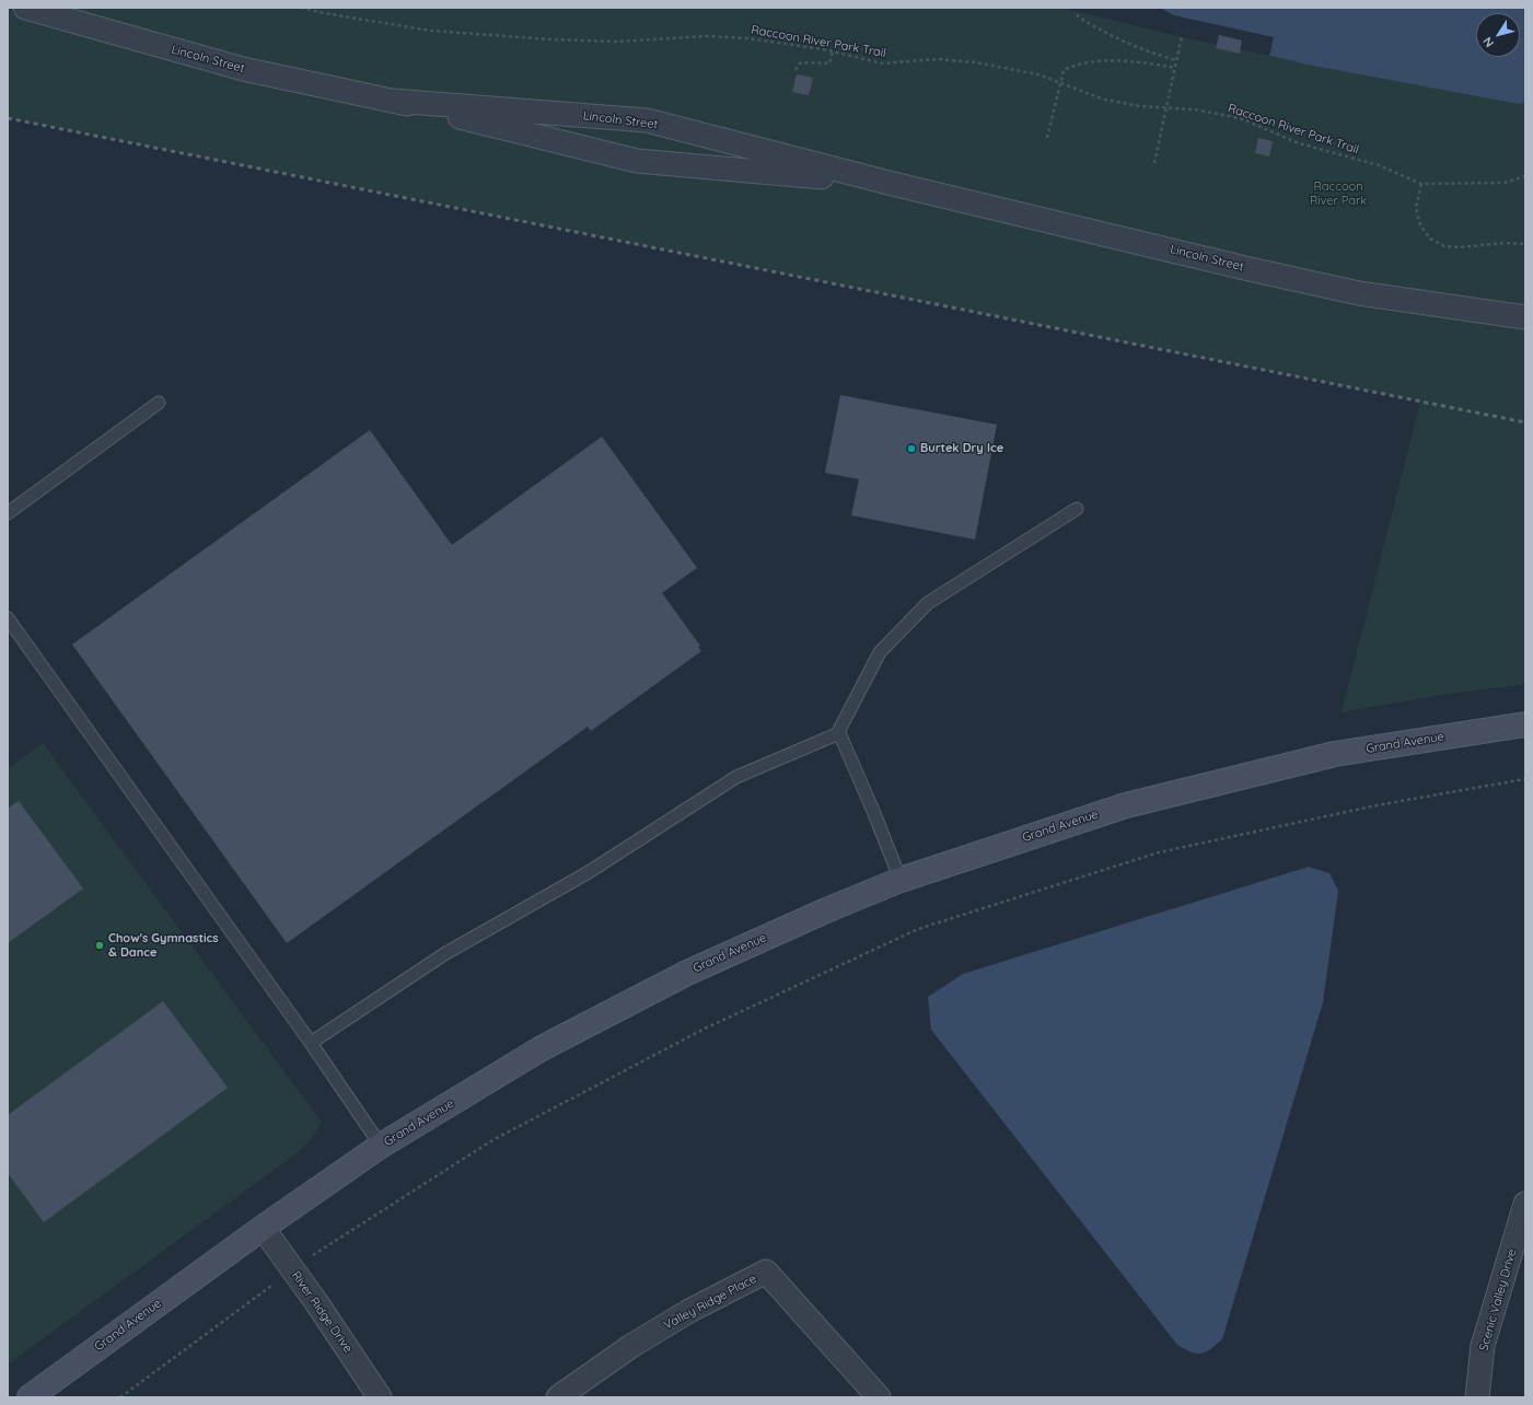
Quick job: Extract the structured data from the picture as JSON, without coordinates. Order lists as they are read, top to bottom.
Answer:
{
  "streets": {
    "main road": ["Grand Avenue"],
    "street": [
      "Lincoln Street",
      "Scenic Valley Drive",
      "Valley Ridge Place",
      "River Ridge Drive"
    ],
    "path": ["Raccoon River Park Trail"]
  },
  "crossings": [
    ["Grand Avenue", "River Ridge Drive"]
  ],
  "parks": ["Raccoon River Park"],
  "places": ["Burtek Dry Ice", "Chow's Gymnastics & Dance"],
  "north": "bottom left"
}
